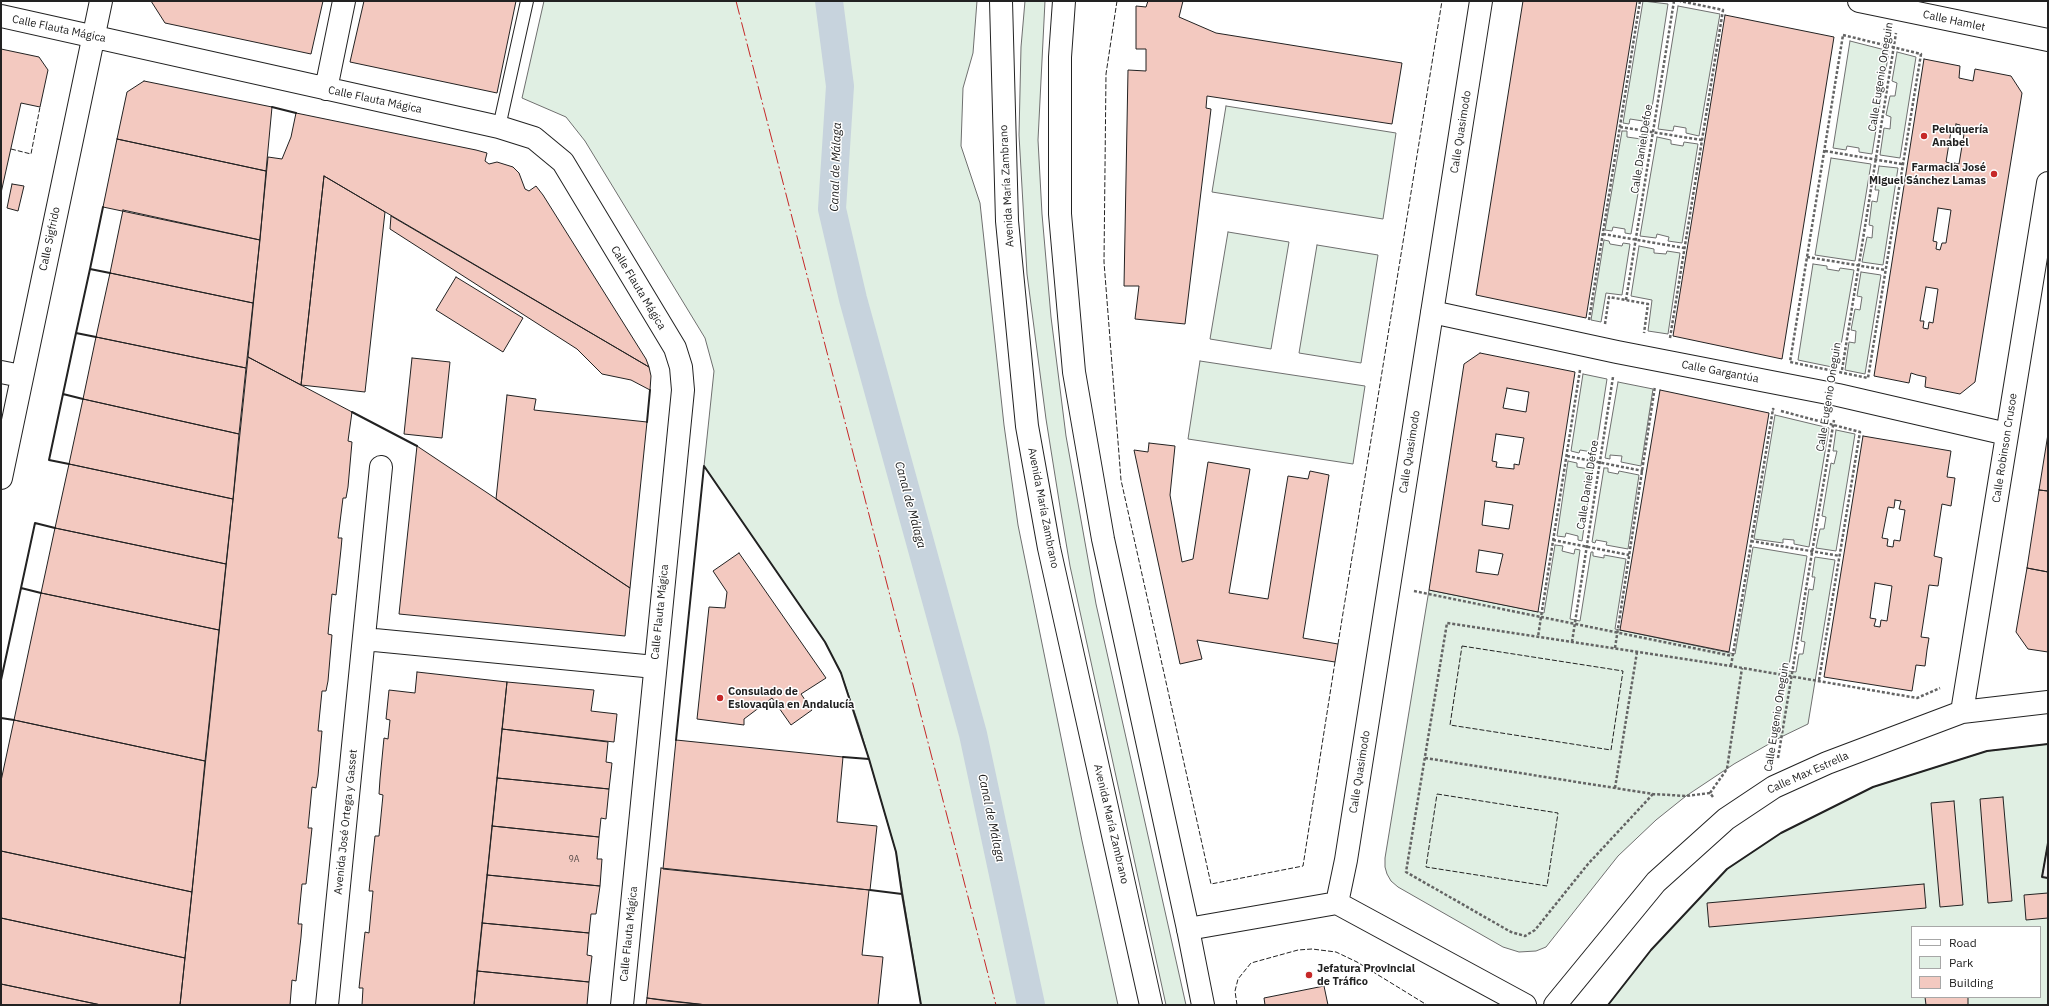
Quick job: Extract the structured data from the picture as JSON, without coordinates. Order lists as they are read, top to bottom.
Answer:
{
  "streets": {
    "street": [
      "Calle Hamlet",
      "Calle Flauta Mágica",
      "Calle Quasimodo",
      "Avenida María Zambrano",
      "Calle Sigfrido",
      "Calle Gargantúa",
      "Calle Robinson Crusoe",
      "Calle Max Estrella",
      "Avenida José Ortega y Gasset"
    ],
    "path": ["Calle Eugenio Oneguin", "Calle Daniel Defoe"]
  },
  "crossings": [
    ["Calle Hamlet", "Calle Eugenio Oneguin"],
    ["Calle Flauta Mágica", "Calle Sigfrido"],
    ["Calle Eugenio Oneguin", "Calle Gargantúa"],
    ["Calle Eugenio Oneguin", "Calle Max Estrella"],
    ["Calle Quasimodo", "Calle Gargantúa"],
    ["Calle Daniel Defoe", "Calle Gargantúa"],
    ["Calle Gargantúa", "Calle Robinson Crusoe"],
    ["Calle Robinson Crusoe", "Calle Max Estrella"]
  ],
  "water": ["Canal de Málaga"],
  "places": [
    "Peluquería Anabel",
    "Farmacia José Miguel Sánchez Lamas",
    "Consulado de Eslovaquia en Andalucía",
    "Jefatura Provincial de Tráfico"
  ],
  "house_numbers": ["9A"],
  "legend": ["Road", "Park", "Building"]
}
